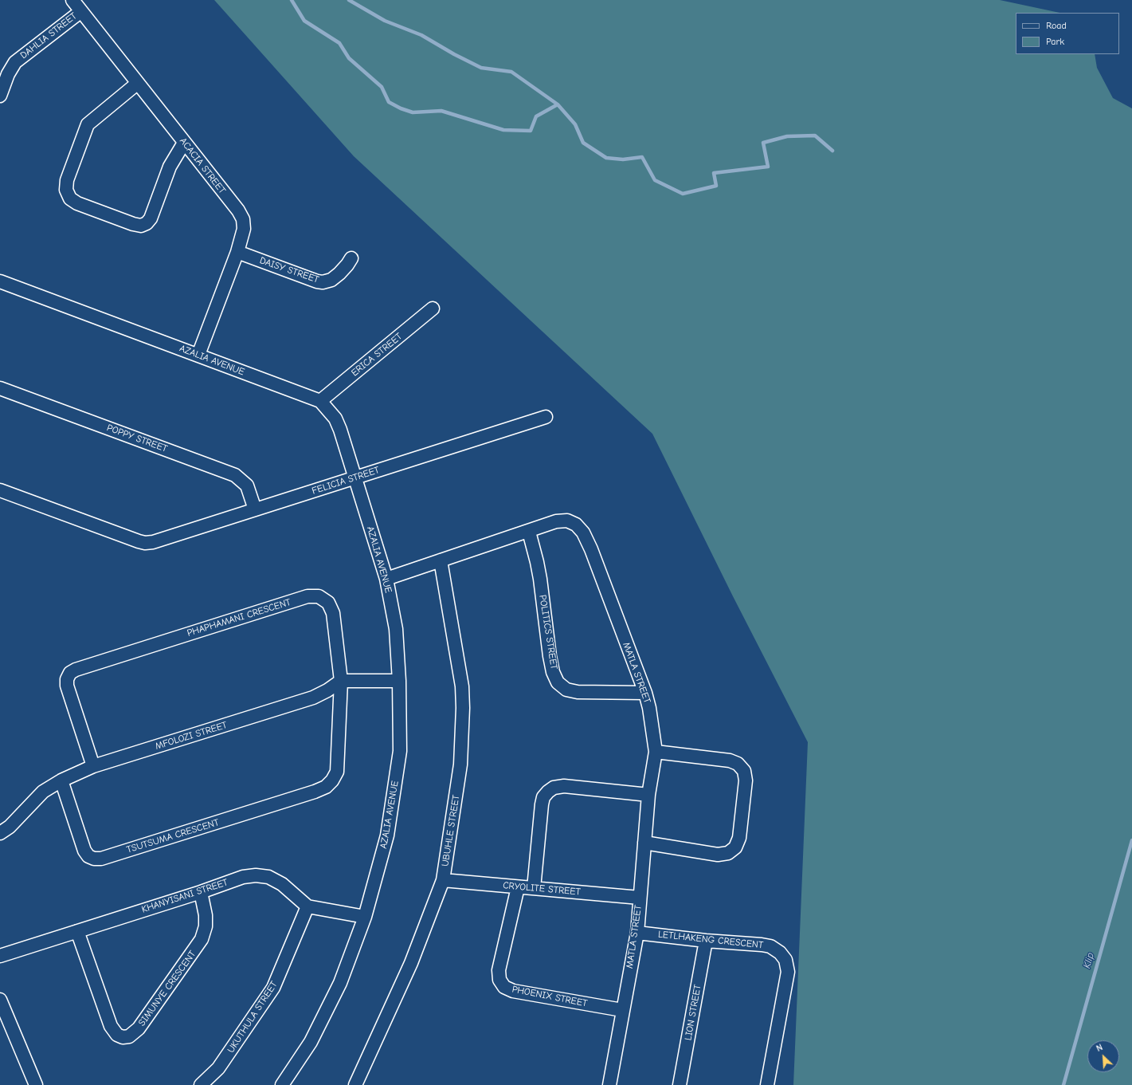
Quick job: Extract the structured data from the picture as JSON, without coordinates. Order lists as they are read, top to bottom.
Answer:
{
  "streets": {
    "street": [
      "DAHLIA STREET",
      "ACACIA STREET",
      "DAISY STREET",
      "ERICA STREET",
      "AZALIA AVENUE",
      "POPPY STREET",
      "FELICIA STREET",
      "PHAPHAMANI CRESCENT",
      "POLITICS STREET",
      "MATLA STREET",
      "MFOLOZI STREET",
      "UBUHLE STREET",
      "TSUTSUMA CRESCENT",
      "CRYOLITE STREET",
      "KHANYISANI STREET",
      "LETLHAKENG CRESCENT",
      "SIMUNYE CRESCENT",
      "PHOENIX STREET",
      "LION STREET",
      "UKUTHULA STREET"
    ]
  },
  "crossings": [
    ["DAHLIA STREET", "ACACIA STREET"],
    ["ACACIA STREET", "DAISY STREET"],
    ["ACACIA STREET", "AZALIA AVENUE"],
    ["ERICA STREET", "AZALIA AVENUE"],
    ["AZALIA AVENUE", "FELICIA STREET"],
    ["AZALIA AVENUE", "MATLA STREET"],
    ["AZALIA AVENUE", "KHANYISANI STREET"],
    ["POPPY STREET", "FELICIA STREET"],
    ["PHAPHAMANI CRESCENT", "MFOLOZI STREET"],
    ["PHAPHAMANI CRESCENT", "TSUTSUMA CRESCENT"],
    ["POLITICS STREET", "MATLA STREET"],
    ["MATLA STREET", "UBUHLE STREET"],
    ["MATLA STREET", "CRYOLITE STREET"],
    ["MATLA STREET", "LETLHAKENG CRESCENT"],
    ["MATLA STREET", "PHOENIX STREET"],
    ["MFOLOZI STREET", "TSUTSUMA CRESCENT"],
    ["UBUHLE STREET", "CRYOLITE STREET"],
    ["CRYOLITE STREET", "PHOENIX STREET"],
    ["KHANYISANI STREET", "SIMUNYE CRESCENT"],
    ["KHANYISANI STREET", "UKUTHULA STREET"],
    ["LETLHAKENG CRESCENT", "LION STREET"]
  ],
  "water": ["Klip"],
  "legend": ["Road", "Park"],
  "north": "top left"
}
